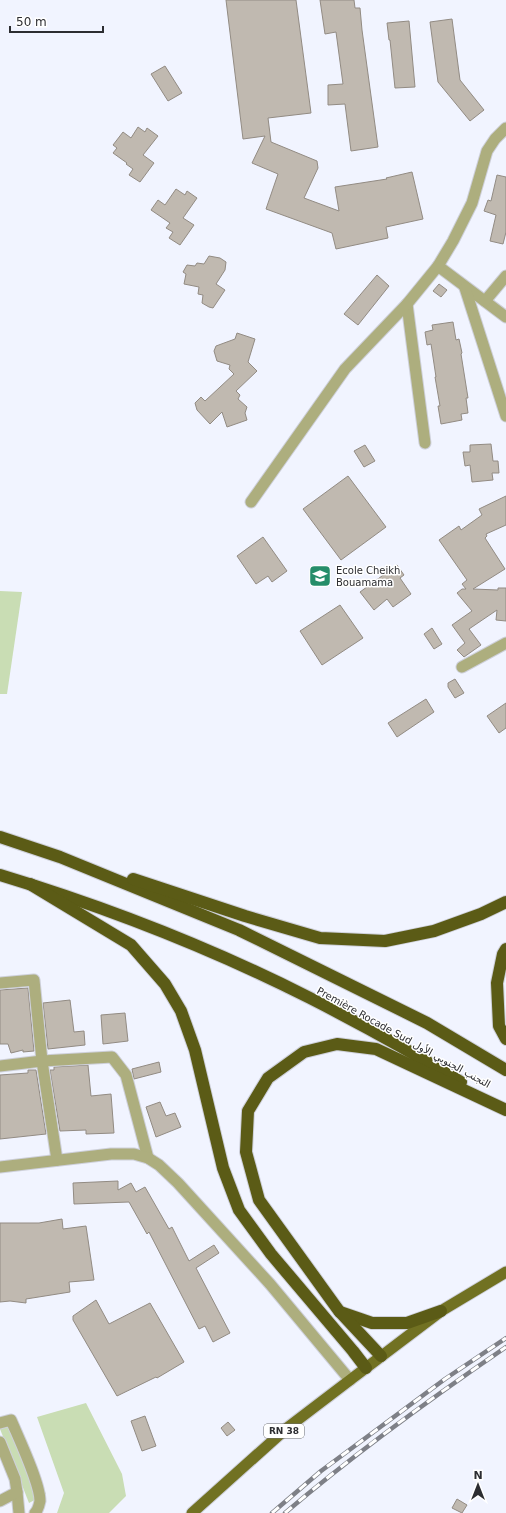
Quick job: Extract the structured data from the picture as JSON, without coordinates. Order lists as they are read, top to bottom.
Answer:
{
  "streets": {
    "highway": ["Première Rocade Sud التجنب الجنوبي الأول"],
    "main road": ["RN 38"]
  },
  "places": {
    "school or university": ["Ecole Cheikh Bouamama"]
  },
  "scale_bar": "50 m",
  "north": "top"
}
